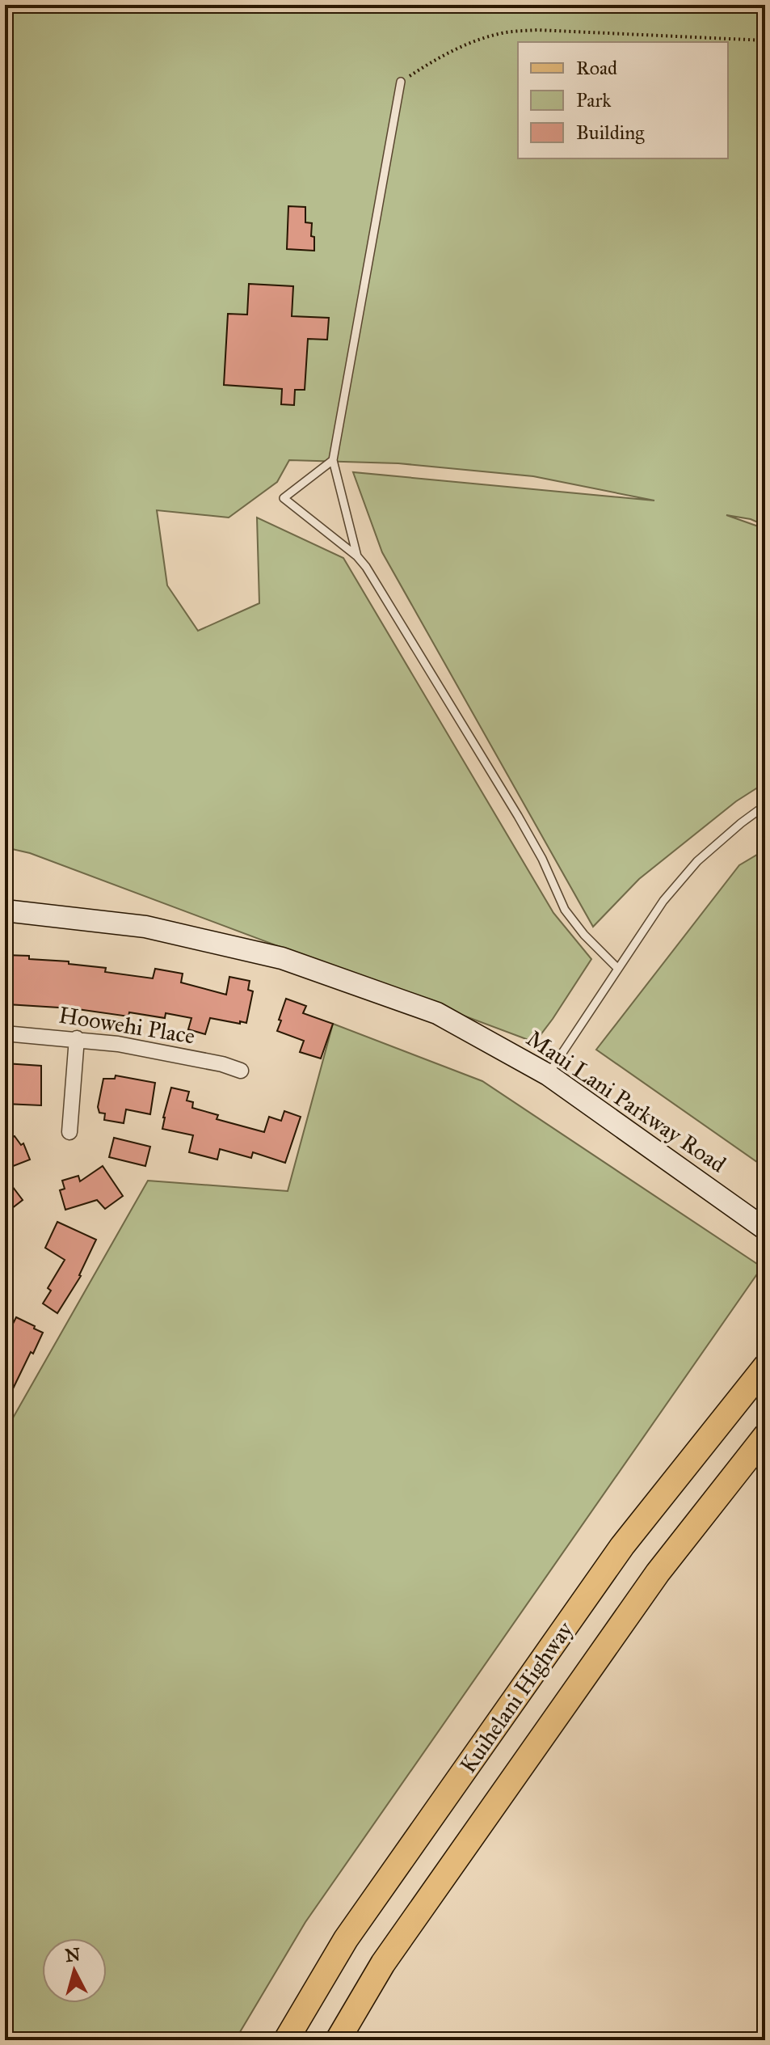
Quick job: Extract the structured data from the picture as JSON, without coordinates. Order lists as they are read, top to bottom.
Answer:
{
  "streets": {
    "main road": ["Maui Lani Parkway Road", "Kuihelani Highway"],
    "street": ["Hoowehi Place"]
  },
  "legend": ["Road", "Park", "Building"],
  "north": "top"
}
